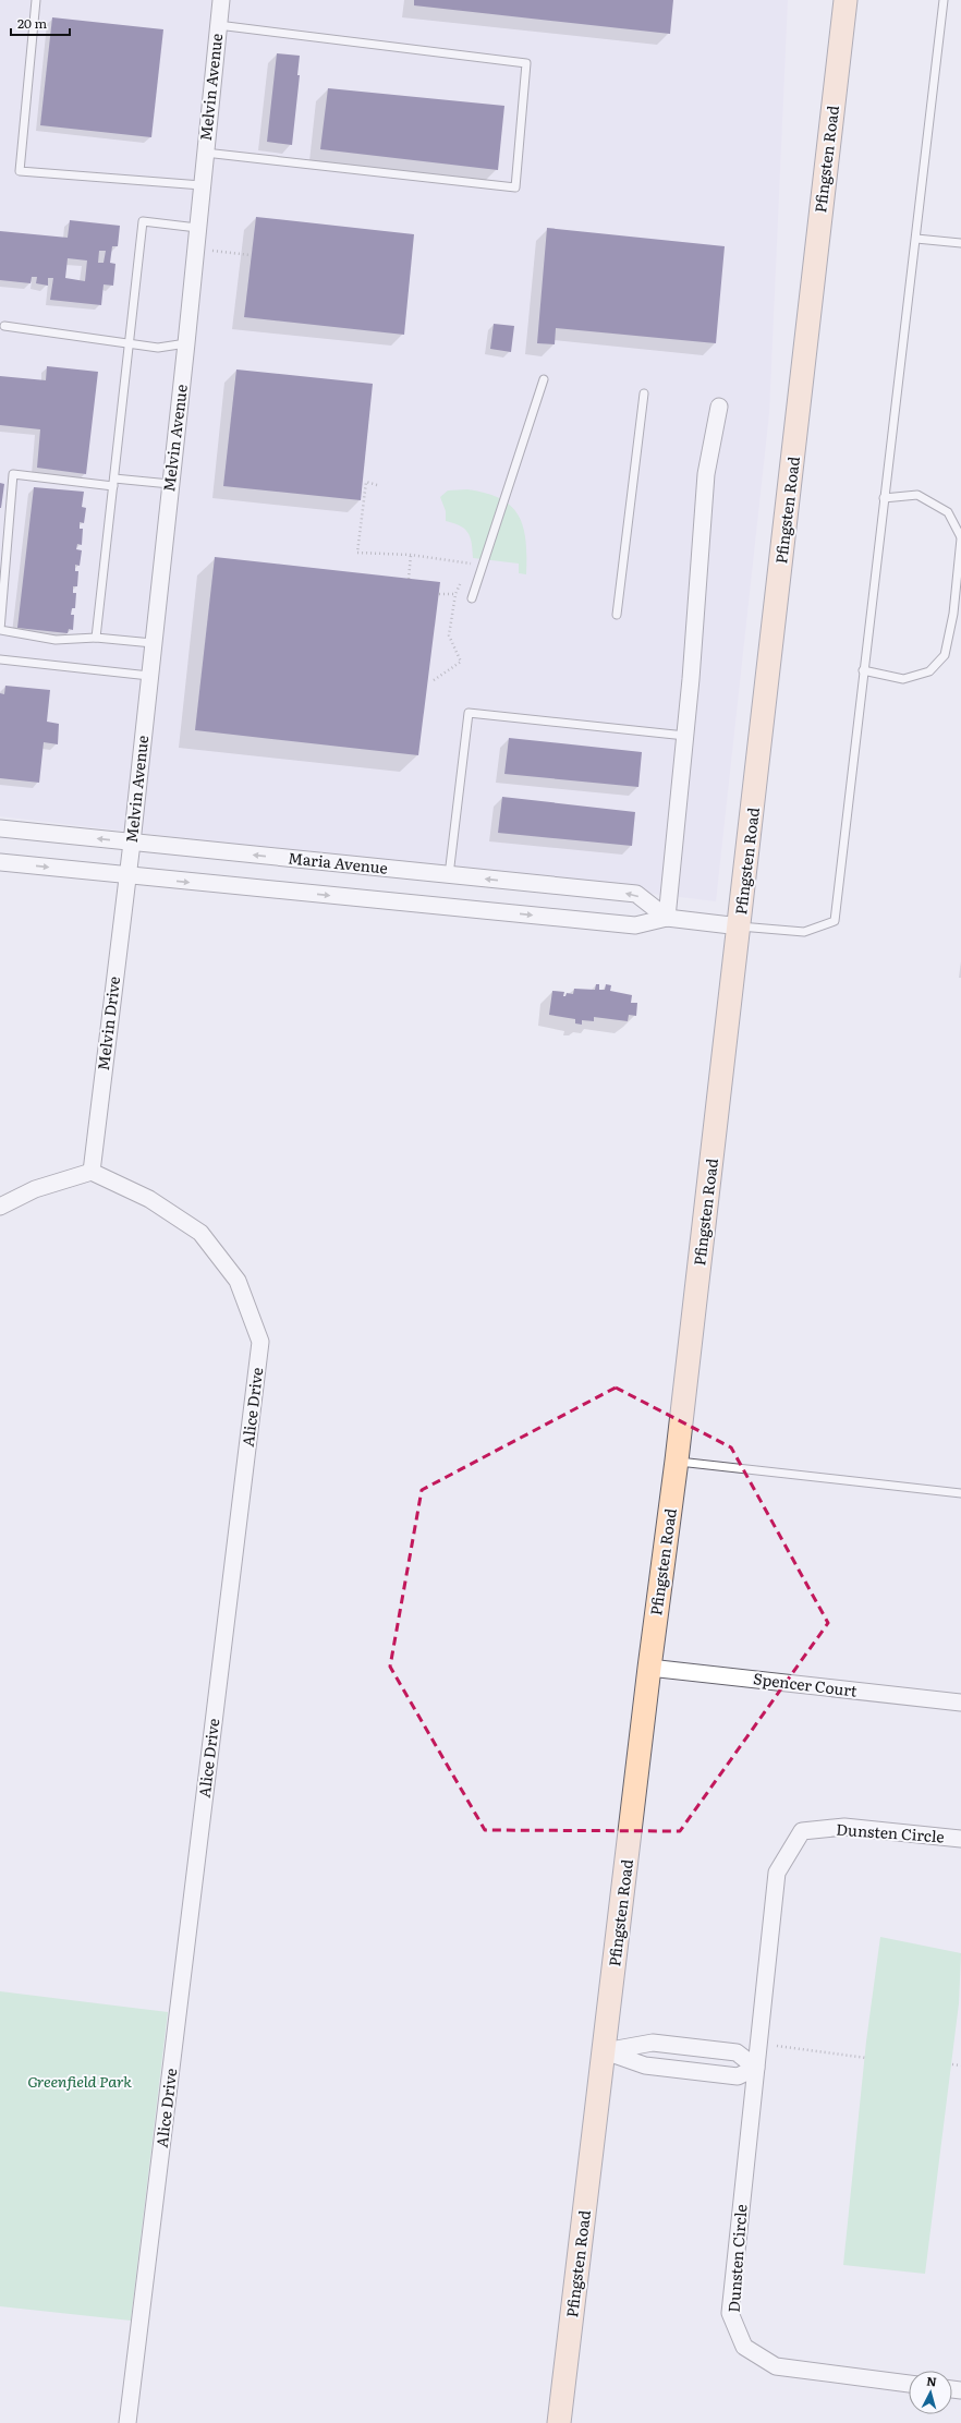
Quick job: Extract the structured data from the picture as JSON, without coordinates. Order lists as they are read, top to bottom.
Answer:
{
  "streets": {
    "main road": ["Pfingsten Road"],
    "street": [
      "Melvin Avenue",
      "Maria Avenue",
      "Melvin Drive",
      "Alice Drive",
      "Spencer Court",
      "Dunsten Circle"
    ]
  },
  "crossings": [
    ["Melvin Avenue", "Maria Avenue"],
    ["Melvin Avenue", "Melvin Drive"],
    ["Pfingsten Road", "Spencer Court"],
    ["Melvin Drive", "Alice Drive"]
  ],
  "parks": ["Greenfield Park"],
  "scale_bar": "20 m",
  "north": "top"
}
